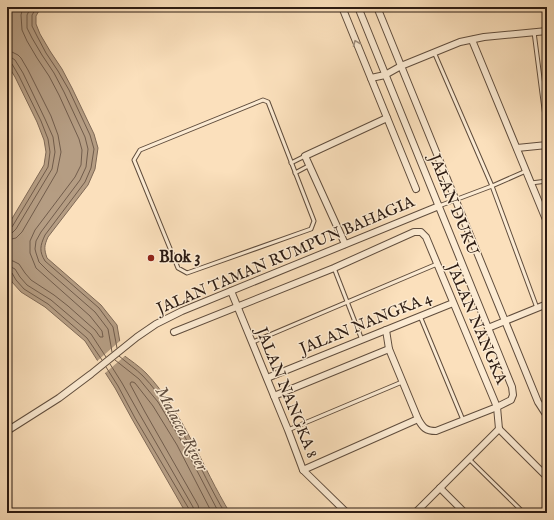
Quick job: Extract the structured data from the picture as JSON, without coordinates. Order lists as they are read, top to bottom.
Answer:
{
  "streets": {
    "street": [
      "JALAN DUKU",
      "JALAN TAMAN RUMPUN BAHAGIA",
      "JALAN NANGKA 4",
      "JALAN NANGKA",
      "JALAN NANGKA 8"
    ]
  },
  "crossings": [
    ["JALAN DUKU", "JALAN TAMAN RUMPUN BAHAGIA"],
    ["JALAN DUKU", "JALAN NANGKA"],
    ["JALAN TAMAN RUMPUN BAHAGIA", "JALAN NANGKA 8"],
    ["JALAN NANGKA 4", "JALAN NANGKA"],
    ["JALAN NANGKA 4", "JALAN NANGKA 8"]
  ],
  "water": ["Malacca River"],
  "places": ["Blok 3"]
}
